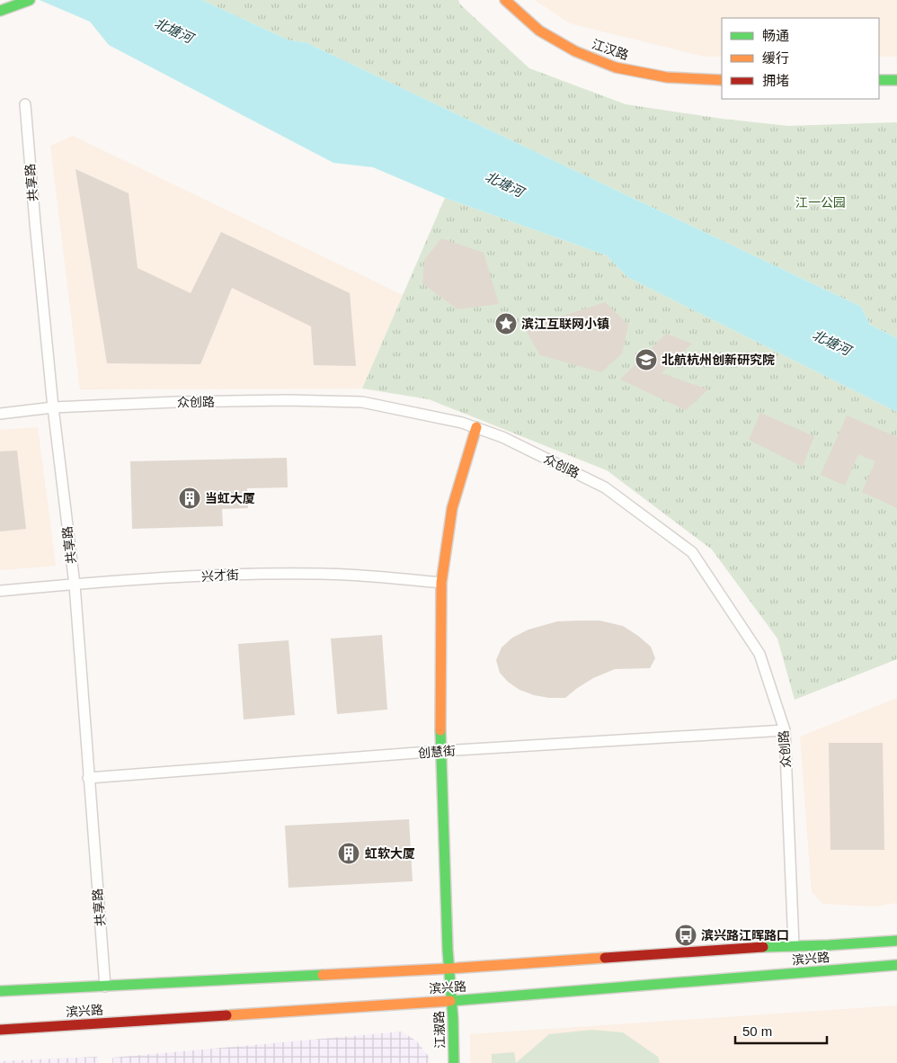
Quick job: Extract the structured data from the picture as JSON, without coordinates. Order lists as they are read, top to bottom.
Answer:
{
  "streets": {
    "main road": ["江汉路", "滨兴路", "江淑路"],
    "street": [
      "共享路",
      "众创路",
      "兴才街",
      "创慧街"
    ]
  },
  "crossings": [
    ["共享路", "众创路"],
    ["共享路", "兴才街"],
    ["共享路", "创慧街"],
    ["共享路", "滨兴路"],
    ["众创路", "创慧街"],
    ["众创路", "滨兴路"],
    ["众创路", "江淑路"],
    ["兴才街", "江淑路"],
    ["创慧街", "江淑路"],
    ["滨兴路", "江淑路"]
  ],
  "water": ["北塘河"],
  "parks": ["江一公园"],
  "places": {
    "place": ["滨江互联网小镇"],
    "school or university": ["北航杭州创新研究院"],
    "building": ["当虹大厦", "虹软大厦"],
    "bus stop": ["滨兴路江晖路口"]
  },
  "legend": ["畅通", "缓行", "拥堵"],
  "scale_bar": "50 m"
}
